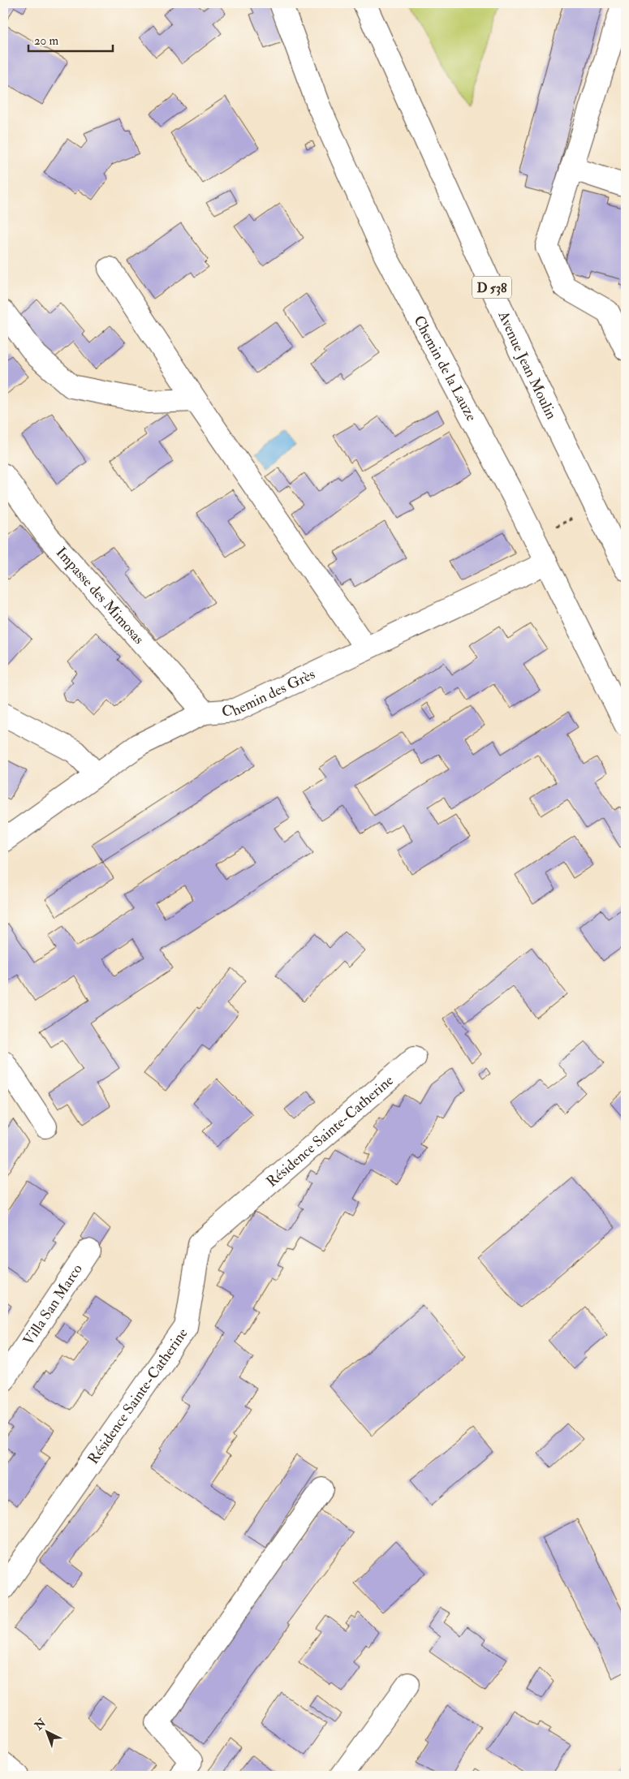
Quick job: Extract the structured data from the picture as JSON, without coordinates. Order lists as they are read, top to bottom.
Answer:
{
  "streets": {
    "street": [
      "D 538",
      "Avenue Jean Moulin",
      "Chemin de la Lauze",
      "Impasse des Mimosas",
      "Chemin des Grès",
      "Résidence Sainte-Catherine",
      "Villa San Marco"
    ]
  },
  "crossings": [
    ["Chemin de la Lauze", "Chemin des Grès"],
    ["Impasse des Mimosas", "Chemin des Grès"]
  ],
  "scale_bar": "20 m",
  "north": "top left"
}
